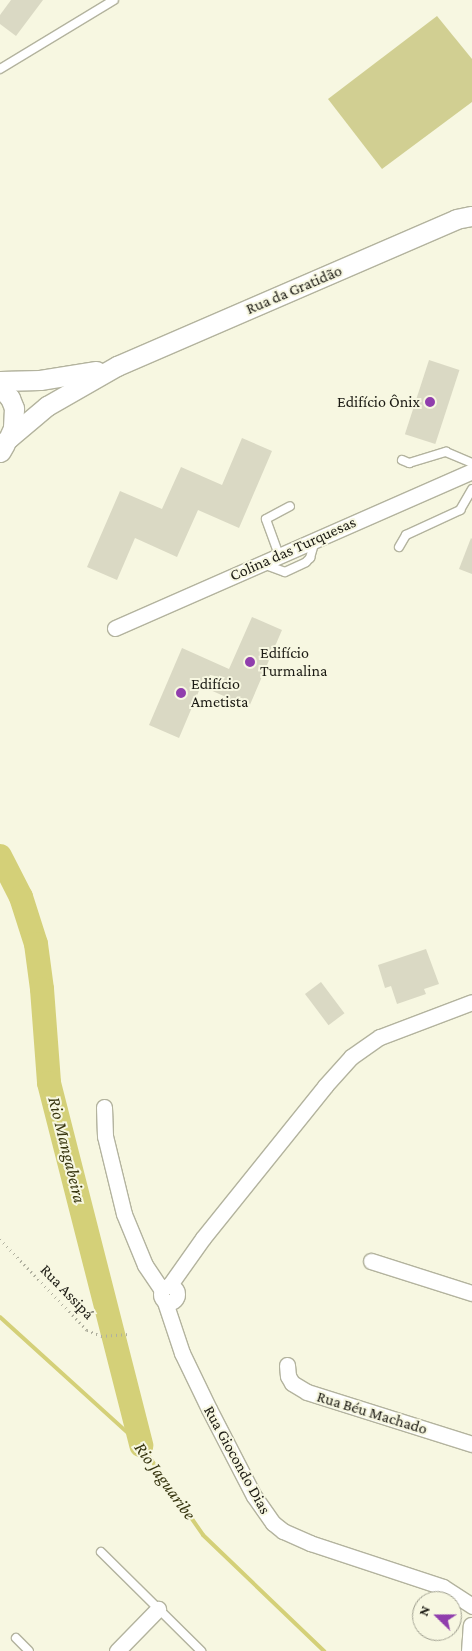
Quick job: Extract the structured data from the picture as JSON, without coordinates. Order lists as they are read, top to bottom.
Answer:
{
  "streets": {
    "street": [
      "Rua da Gratidão",
      "Colina das Turquesas",
      "Rua Béu Machado",
      "Rua Giocondo Dias"
    ],
    "path": ["Rua Assipá"]
  },
  "water": ["Rio Mangabeira", "Rio Jaguaribe"],
  "places": ["Edifício Ônix", "Edifício Turmalina", "Edifício Ametista"],
  "north": "left"
}
